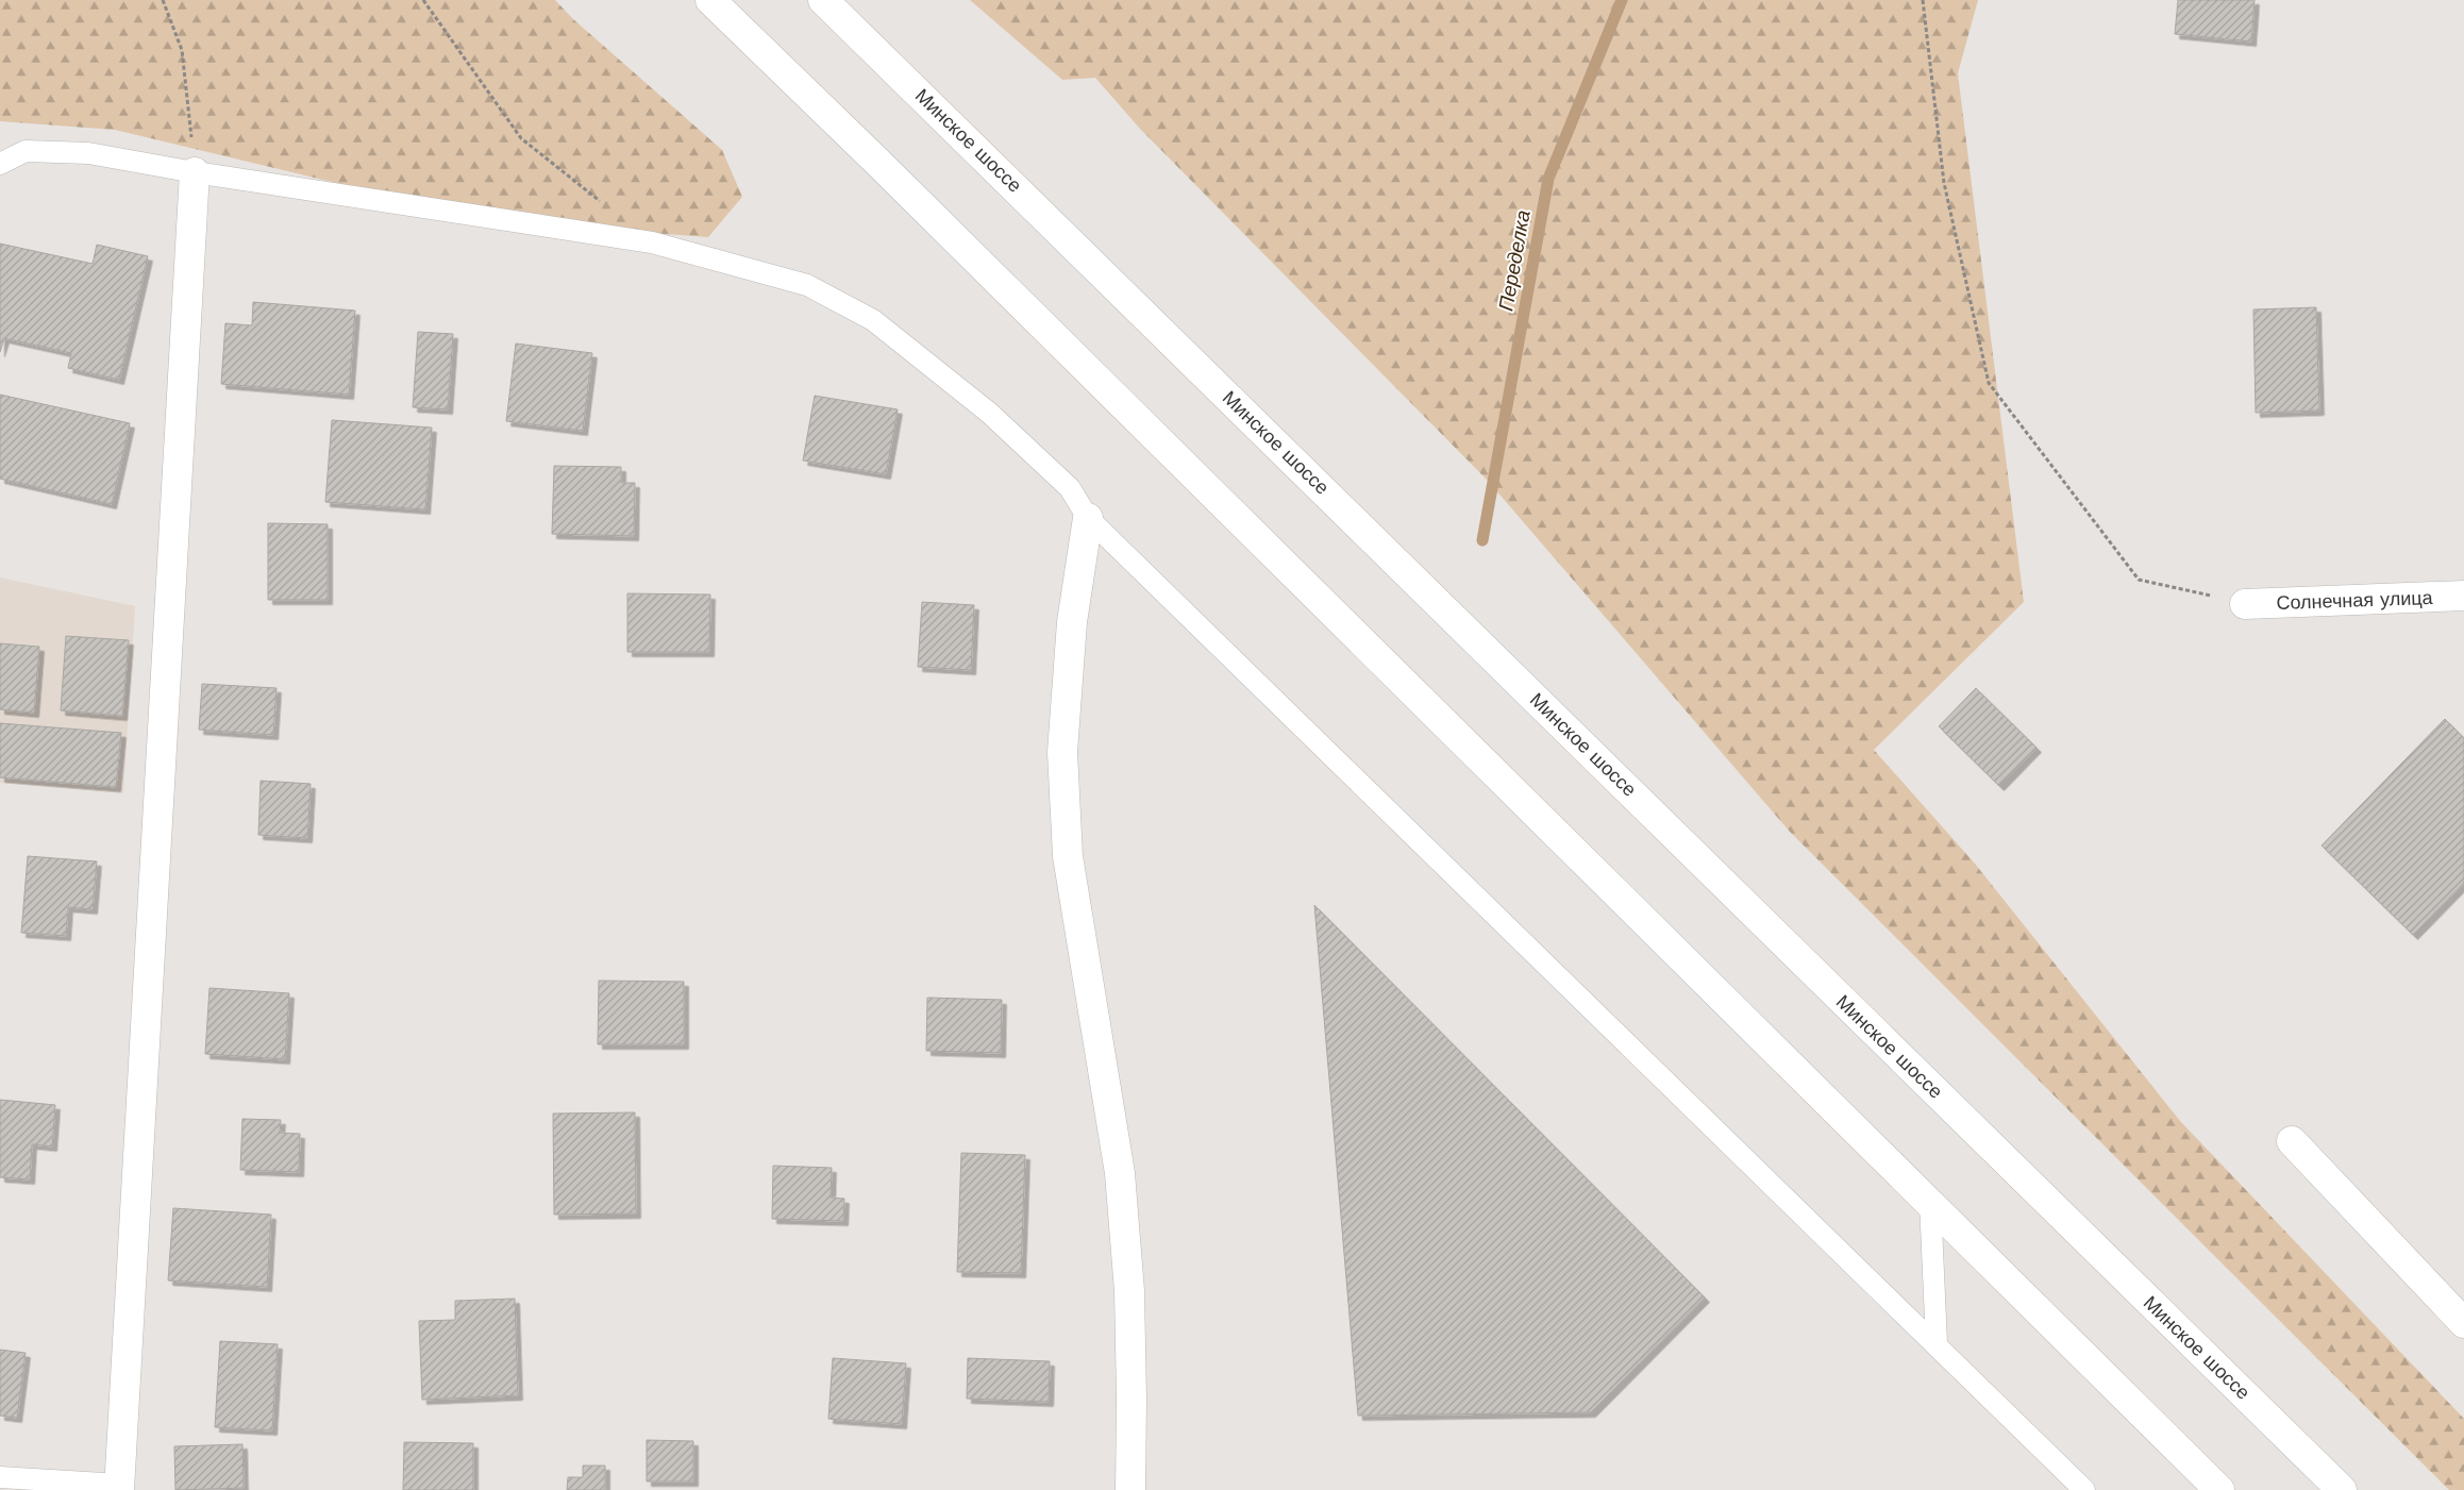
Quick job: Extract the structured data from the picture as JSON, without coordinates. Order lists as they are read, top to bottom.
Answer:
{
  "streets": {
    "main road": ["Минское шоссе", "Солнечная улица"]
  },
  "water": ["Переделка"]
}
